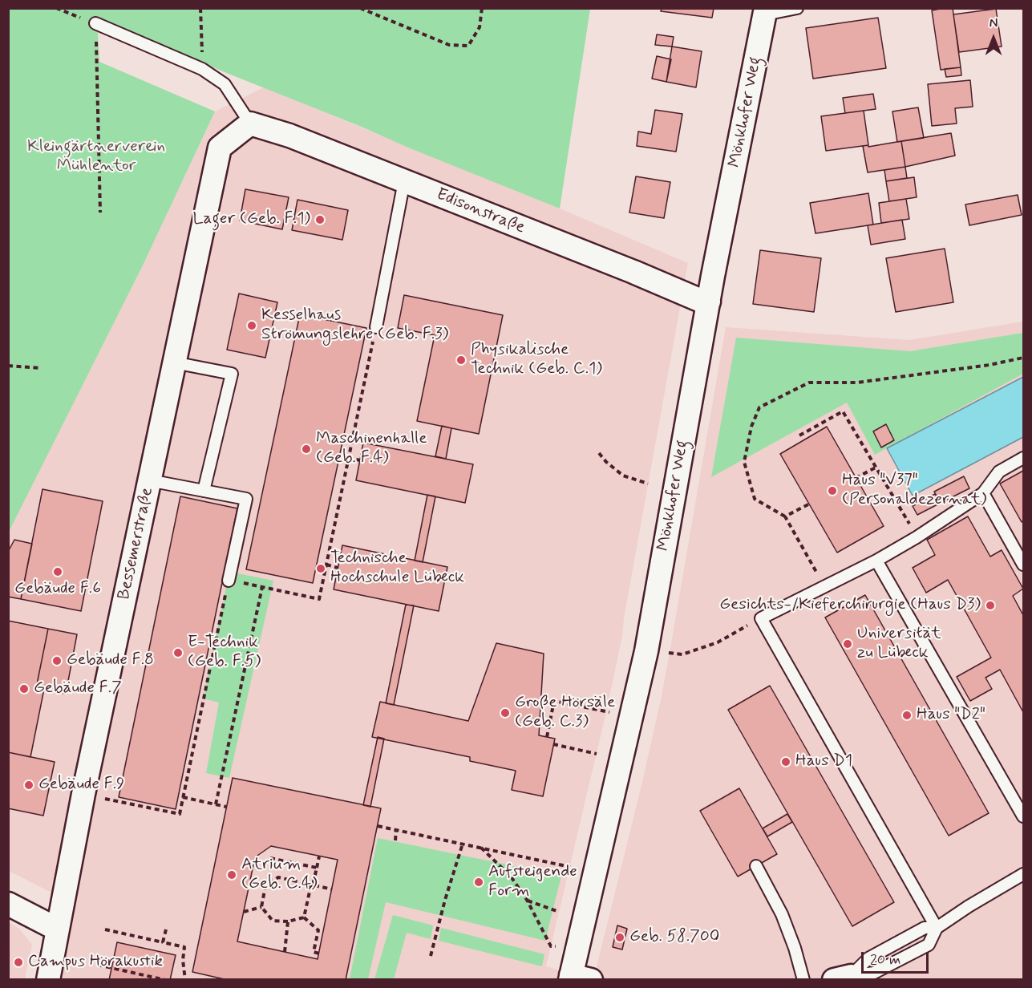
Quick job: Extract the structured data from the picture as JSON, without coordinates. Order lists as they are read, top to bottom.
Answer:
{
  "streets": {
    "street": ["Mönkhofer Weg", "Edisonstraße", "Bessemerstraße"]
  },
  "crossings": [
    ["Mönkhofer Weg", "Edisonstraße"],
    ["Edisonstraße", "Bessemerstraße"]
  ],
  "parks": ["Kleingärtnerverein Mühlentor"],
  "places": [
    "Lager (Geb. F.1)",
    "Kesselhaus Strömungslehre (Geb. F.3)",
    "Physikalische Technik (Geb. C.1)",
    "Maschinenhalle (Geb. F.4)",
    "Haus \"V37\" (Personaldezernat)",
    "Technische Hochschule Lübeck",
    "Gebäude F.6",
    "Gesichts-/Kieferchirurgie (Haus D3)",
    "Universität zu Lübeck",
    "E-Technik (Geb. F.5)",
    "Gebäude F.8",
    "Gebäude F.7",
    "Große Hörsäle (Geb. C.3)",
    "Haus \"D2\"",
    "Haus D1",
    "Gebäude F.9",
    "Atrium (Geb. C.4)",
    "Aufsteigende Form",
    "Geb. 58.700",
    "Campus Hörakustik"
  ],
  "scale_bar": "20 m",
  "north": "top"
}
